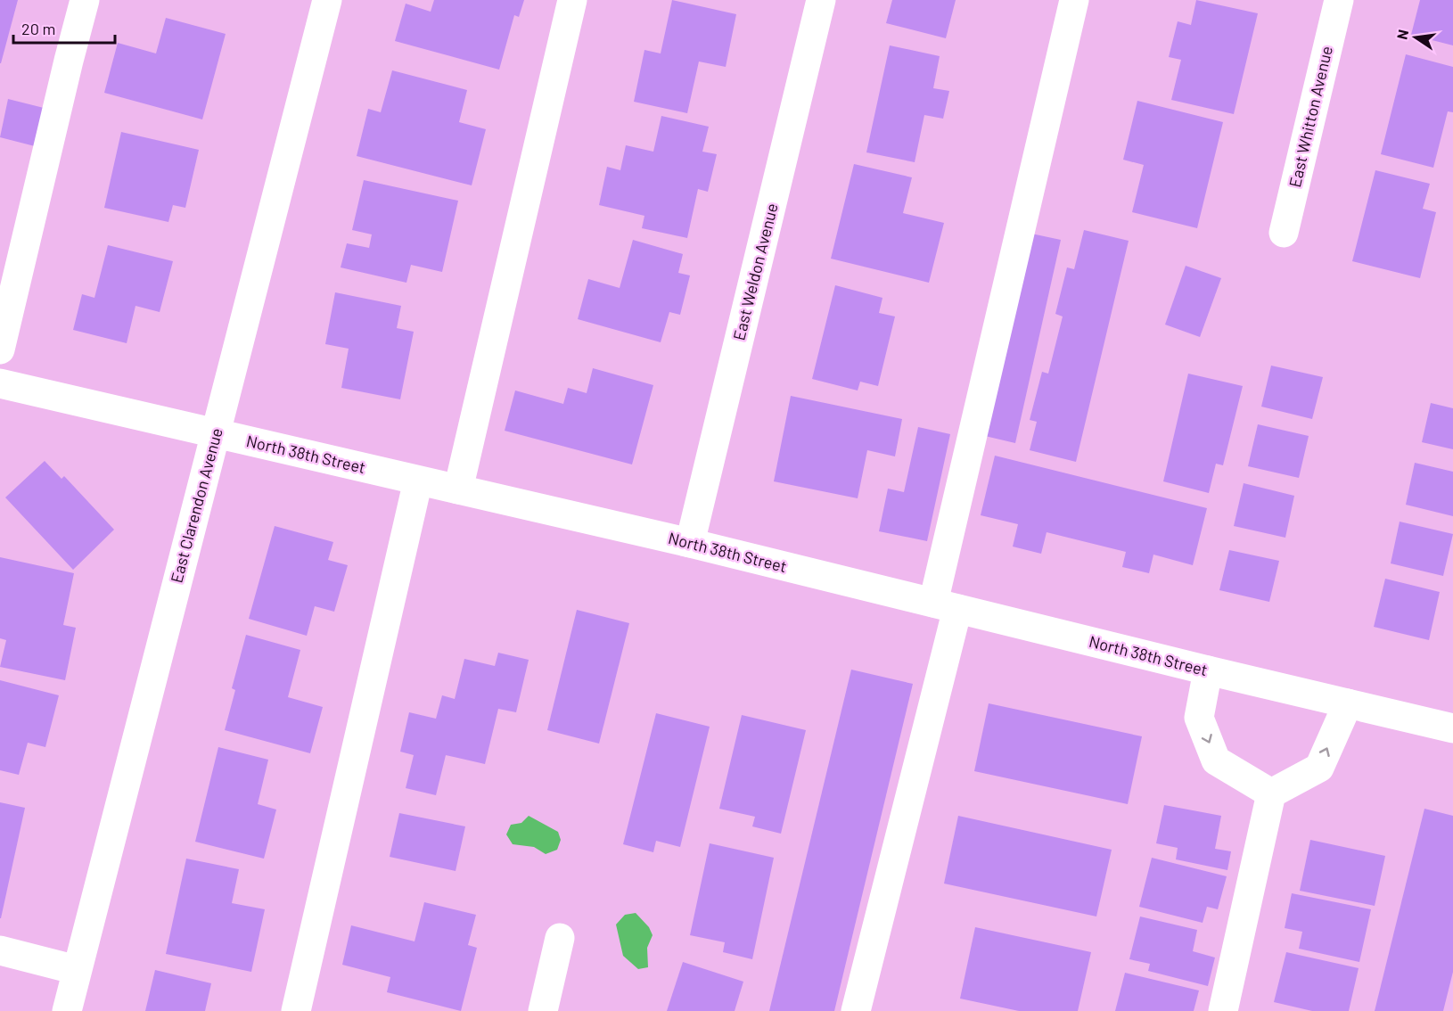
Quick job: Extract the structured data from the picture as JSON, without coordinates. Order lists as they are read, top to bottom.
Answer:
{
  "streets": {
    "street": [
      "East Whitton Avenue",
      "East Weldon Avenue",
      "North 38th Street",
      "East Clarendon Avenue"
    ]
  },
  "crossings": [
    ["East Weldon Avenue", "North 38th Street"],
    ["North 38th Street", "East Clarendon Avenue"]
  ],
  "scale_bar": "20 m",
  "north": "left"
}
